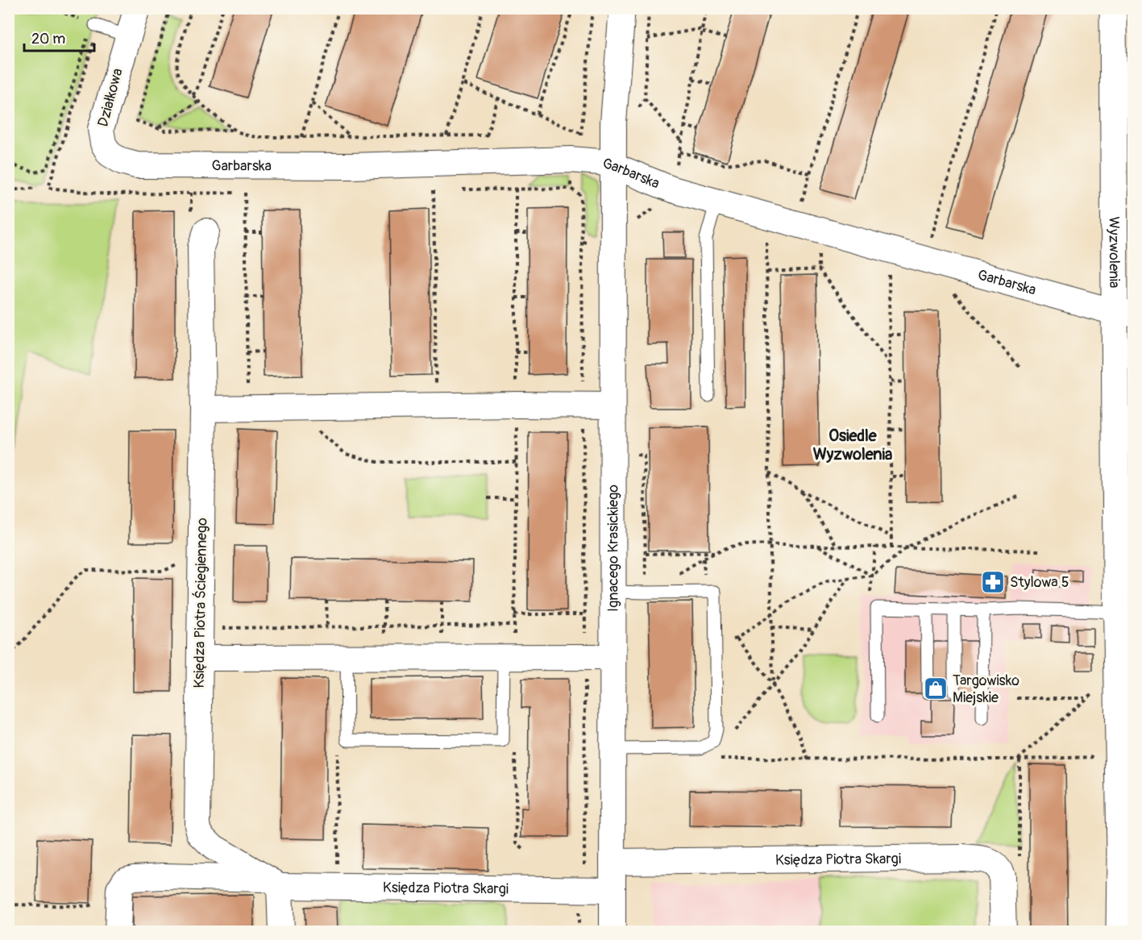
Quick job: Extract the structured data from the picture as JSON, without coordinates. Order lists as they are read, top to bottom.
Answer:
{
  "streets": {
    "street": [
      "Działkowa",
      "Garbarska",
      "Wyzwolenia",
      "Ignacego Krasickiego",
      "Księdza Piotra Ściegiennego",
      "Księdza Piotra Skargi"
    ]
  },
  "crossings": [
    ["Działkowa", "Garbarska"],
    ["Garbarska", "Wyzwolenia"],
    ["Garbarska", "Ignacego Krasickiego"],
    ["Ignacego Krasickiego", "Księdza Piotra Skargi"],
    ["Księdza Piotra Ściegiennego", "Księdza Piotra Skargi"]
  ],
  "districts": ["Osiedle Wyzwolenia"],
  "places": {
    "pharmacy": ["Stylowa 5"],
    "shop": ["Targowisko Miejskie"]
  },
  "scale_bar": "20 m"
}
